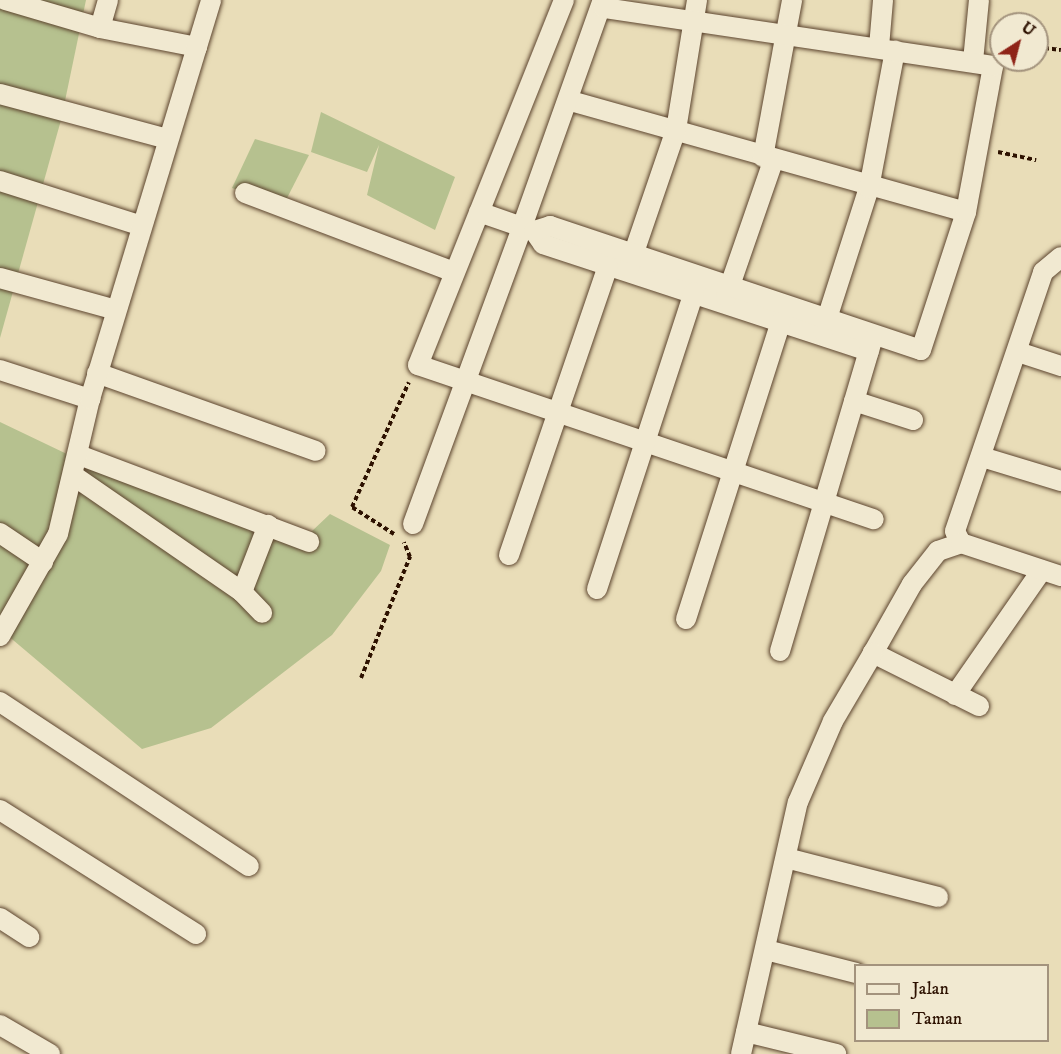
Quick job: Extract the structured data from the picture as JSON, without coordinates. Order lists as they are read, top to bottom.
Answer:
{
  "legend": ["Jalan", "Taman"],
  "north": "top right"
}
